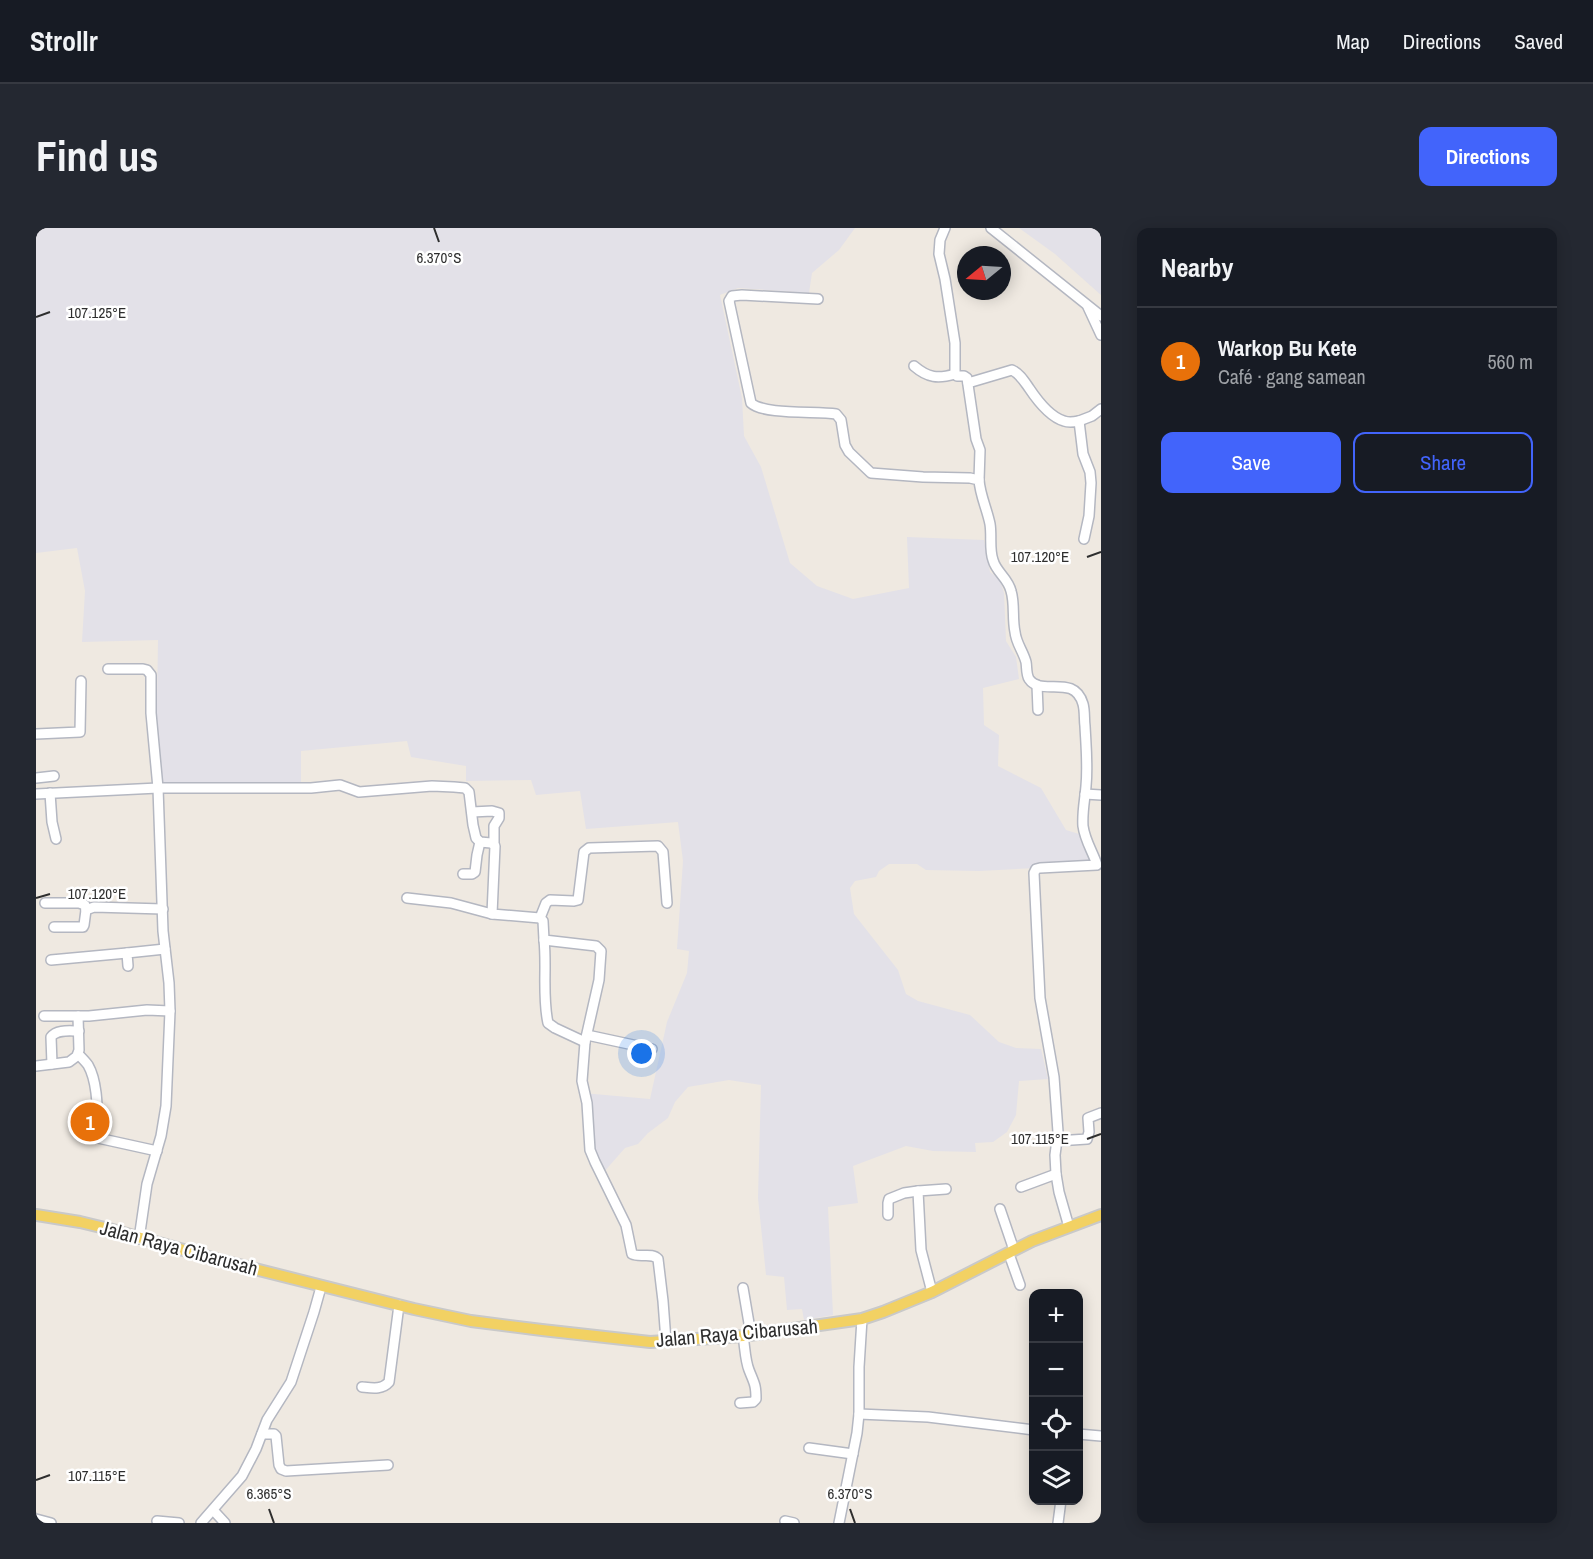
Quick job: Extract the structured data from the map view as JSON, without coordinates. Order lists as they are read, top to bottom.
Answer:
{
  "streets": {
    "main road": ["Jalan Raya Cibarusah"]
  },
  "north": "left",
  "page": {
    "header": "Strollr",
    "nav": ["Map", "Directions", "Saved"],
    "buttons": [
      "Directions",
      ["Save", "Share"]
    ],
    "title": "Find us",
    "heading": "Nearby",
    "list": [
      {
        "mark": "1",
        "name": "Warkop Bu Kete",
        "note": "Café · gang samean",
        "value": "560 m"
      }
    ],
    "pins": "1",
    "map_buttons": ["+", "−"]
  },
  "coordinates": [
    "6.370°S",
    "107.125°E",
    "107.120°E",
    "107.115°E",
    "6.365°S"
  ]
}
